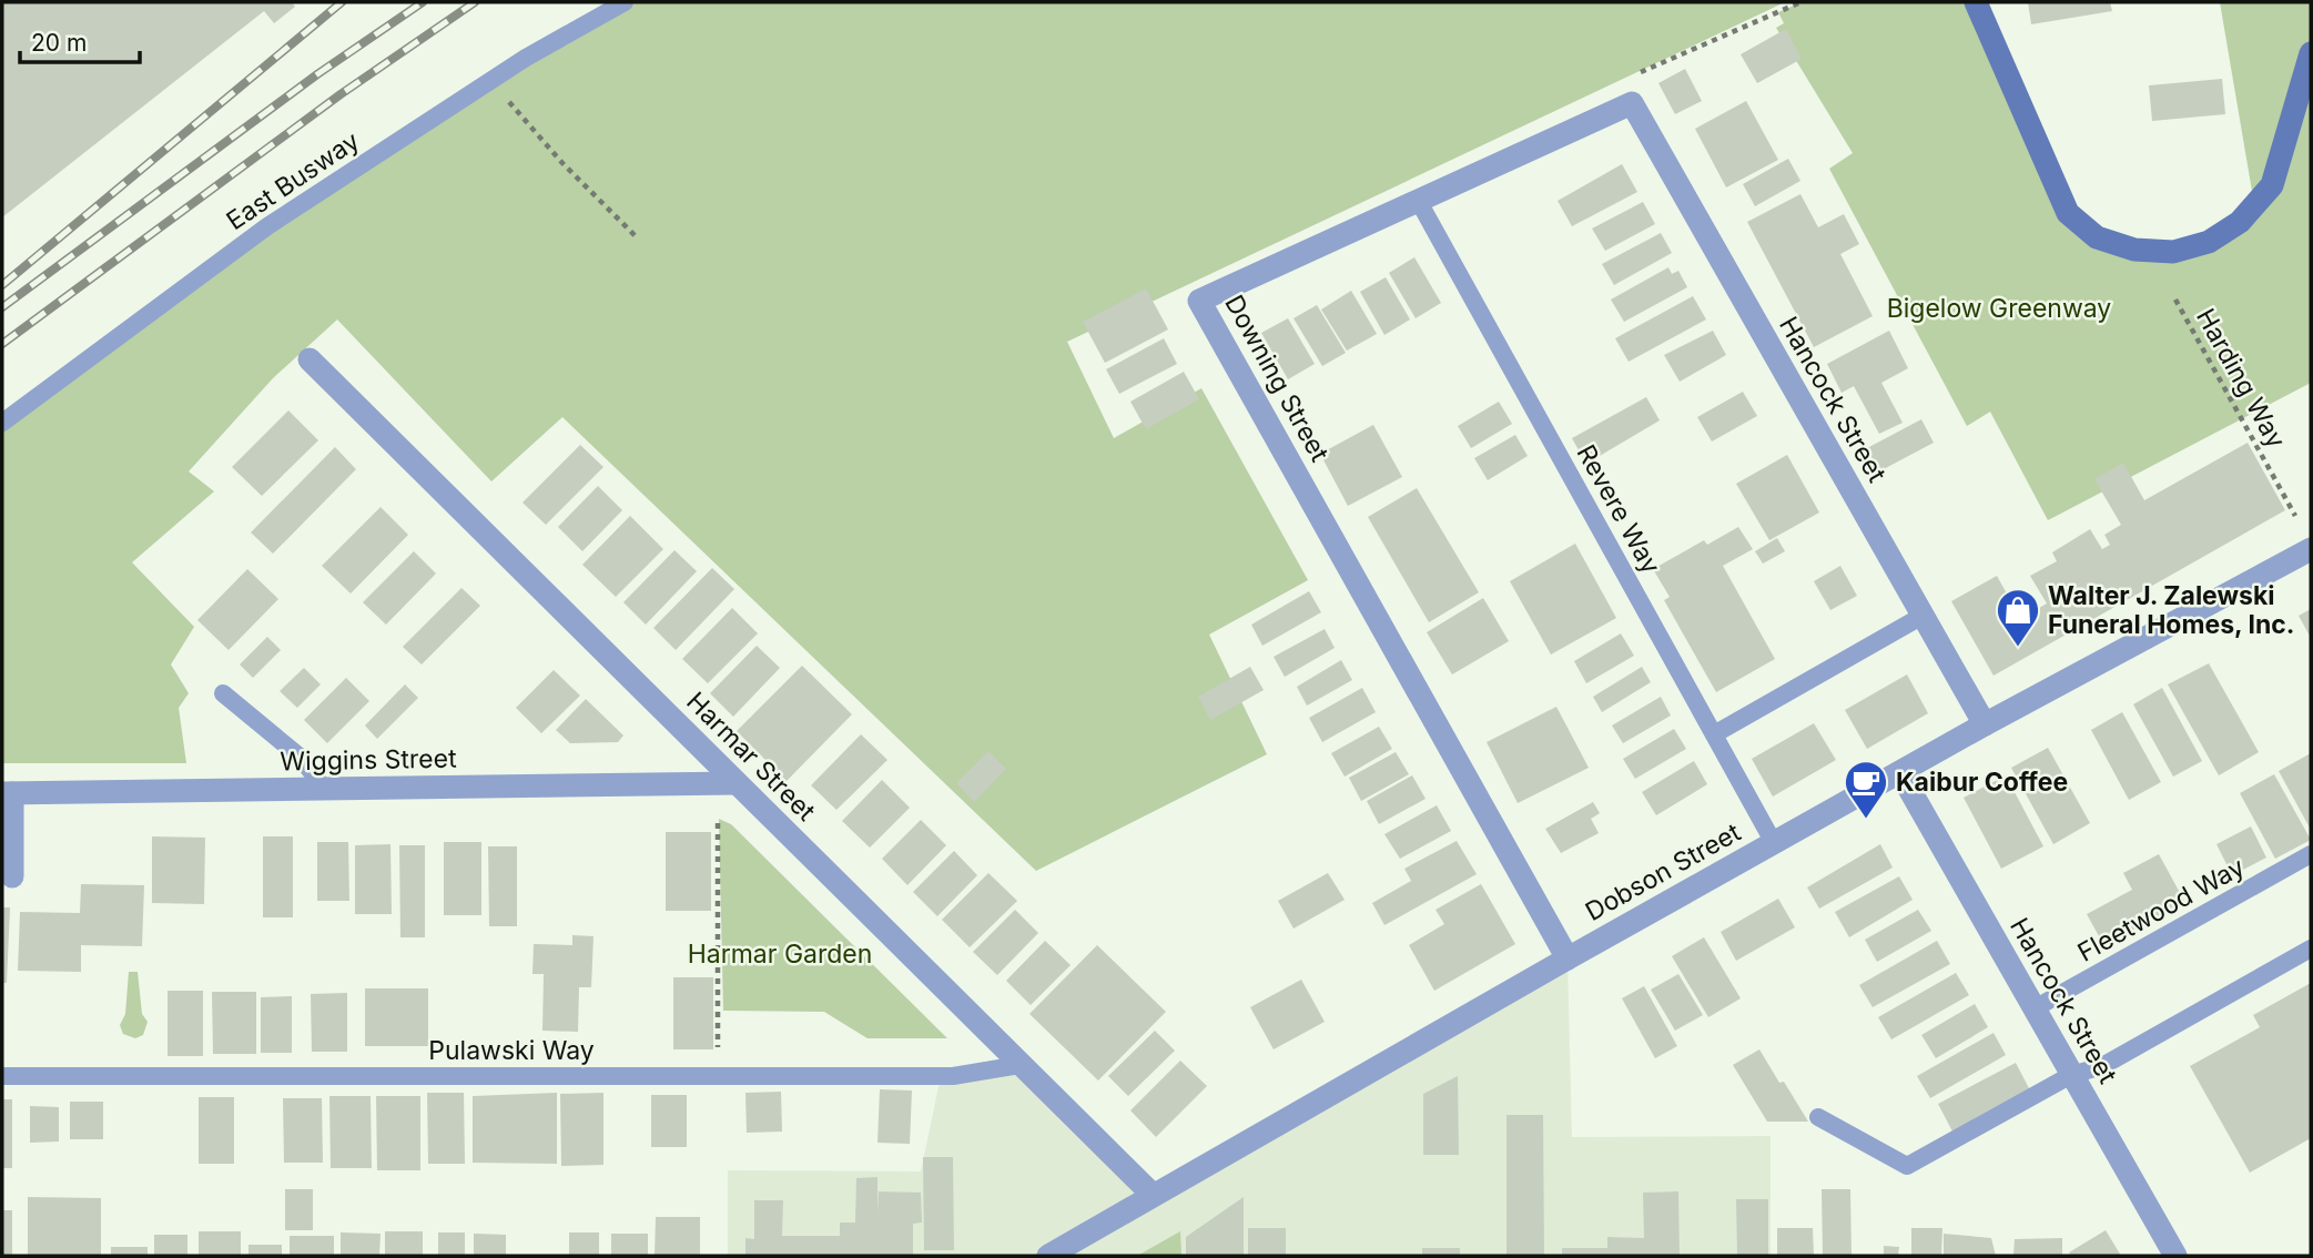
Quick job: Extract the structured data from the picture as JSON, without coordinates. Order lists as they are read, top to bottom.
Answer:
{
  "streets": {
    "street": [
      "Downing Street",
      "Hancock Street",
      "Harmar Street",
      "Wiggins Street",
      "Dobson Street"
    ],
    "lane": [
      "East Busway",
      "Revere Way",
      "Fleetwood Way",
      "Pulawski Way"
    ],
    "path": ["Harding Way"]
  },
  "crossings": [
    ["Downing Street", "Hancock Street"],
    ["Downing Street", "Revere Way"],
    ["Downing Street", "Dobson Street"],
    ["Hancock Street", "Dobson Street"],
    ["Hancock Street", "Fleetwood Way"],
    ["Revere Way", "Dobson Street"],
    ["Harmar Street", "Wiggins Street"],
    ["Harmar Street", "Dobson Street"],
    ["Harmar Street", "Pulawski Way"]
  ],
  "parks": ["Bigelow Greenway", "Harmar Garden"],
  "places": {
    "shop": ["Walter J. Zalewski Funeral Homes, Inc."],
    "cafe": ["Kaibur Coffee"]
  },
  "scale_bar": "20 m"
}
